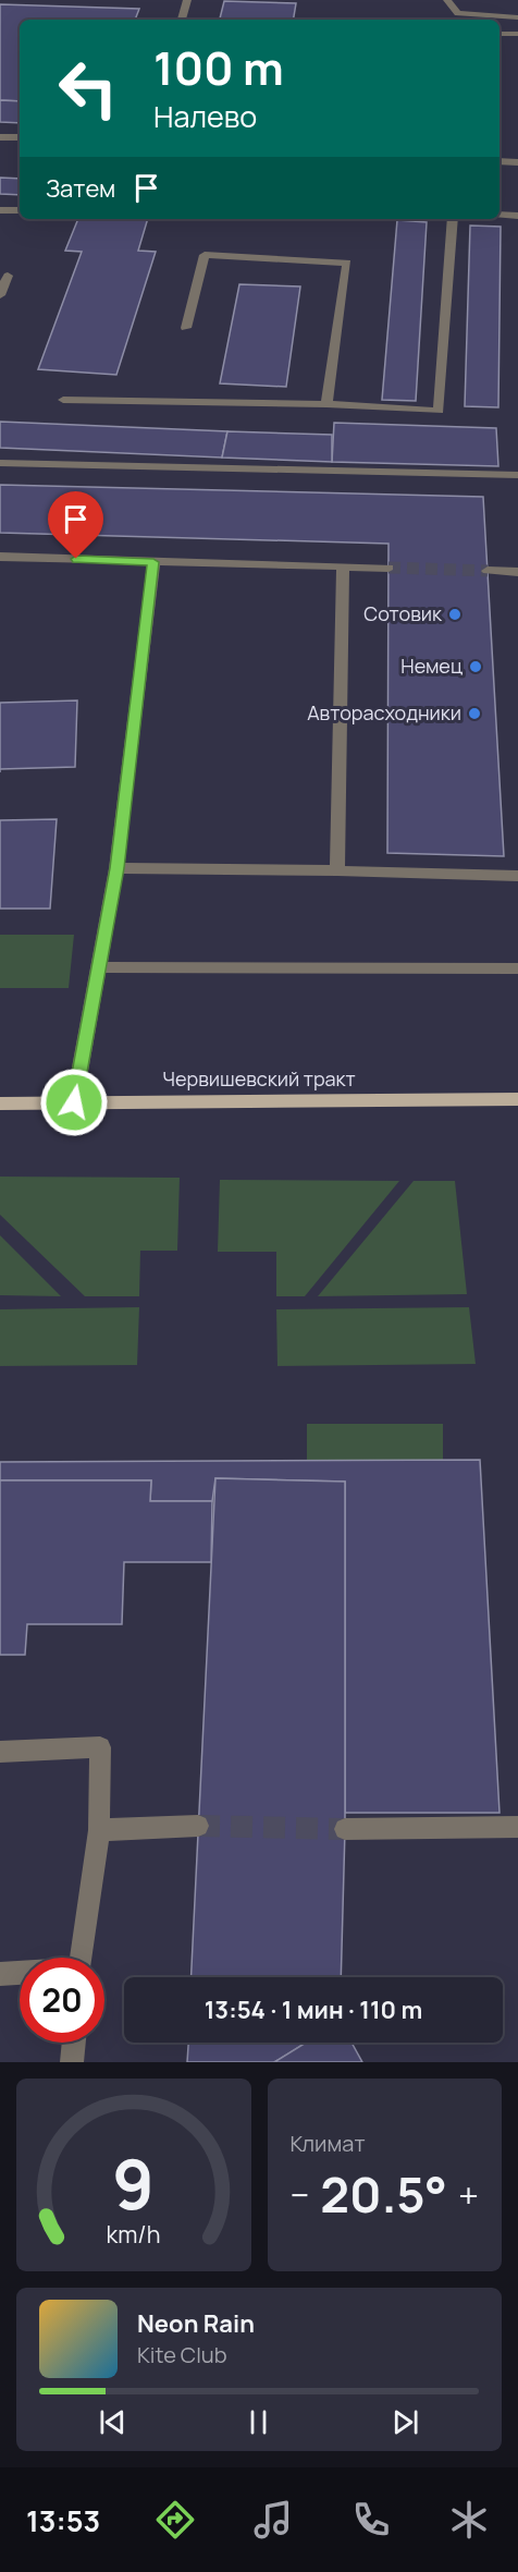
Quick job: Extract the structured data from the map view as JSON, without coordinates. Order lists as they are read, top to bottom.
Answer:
{
  "streets": {
    "main road": ["Червишевский тракт"]
  },
  "places": ["Сотовик", "Немец", "Авторасходники"],
  "page": {
    "turn": ["100 m", "Налево"],
    "then": "Затем",
    "limit": "20",
    "trip": "13:54 · 1 мин · 110 m",
    "tile": "Климат",
    "heat": ["−", "20.5°", "+"],
    "song": ["Neon Rain", "Kite Club"],
    "tabs": "13:53",
    "gauge": ["9", "km/h"]
  }
}
